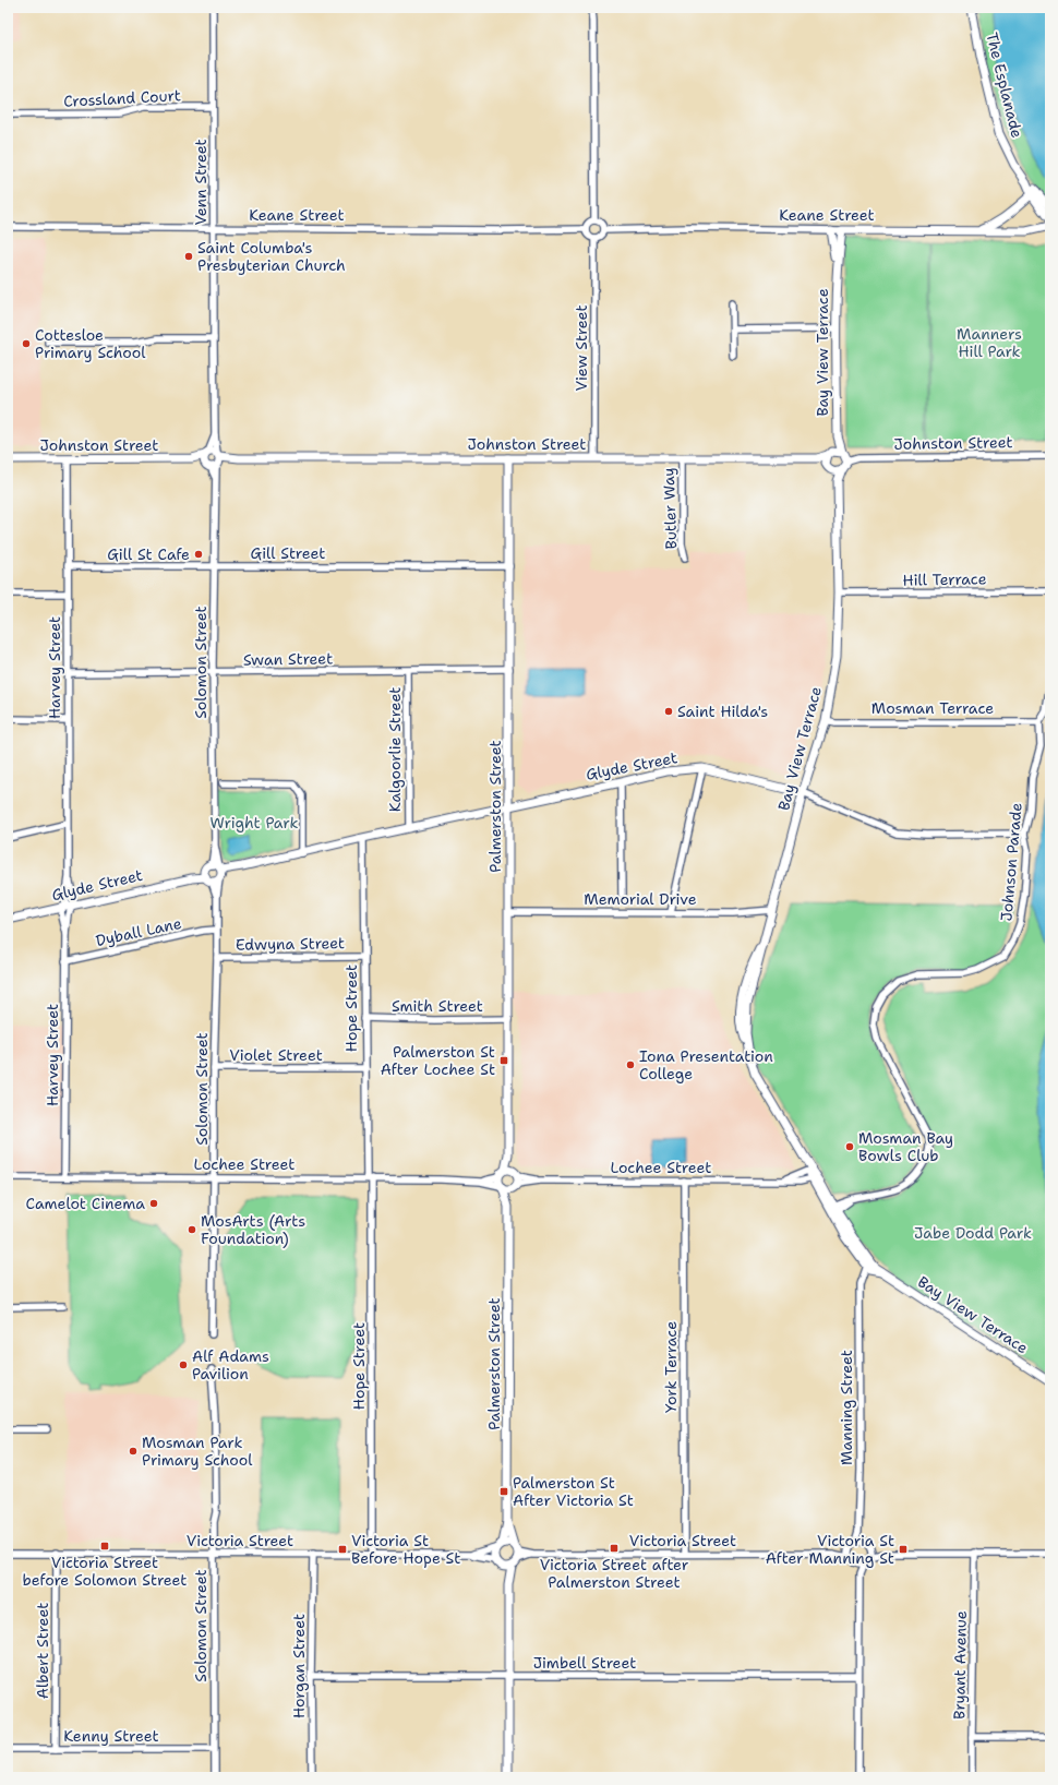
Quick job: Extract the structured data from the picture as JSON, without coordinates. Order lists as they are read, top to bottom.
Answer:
{
  "streets": {
    "street": [
      "The Esplanade",
      "Crossland Court",
      "Venn Street",
      "Keane Street",
      "View Street",
      "Bay View Terrace",
      "Johnston Street",
      "Butler Way",
      "Gill Street",
      "Hill Terrace",
      "Swan Street",
      "Solomon Street",
      "Harvey Street",
      "Mosman Terrace",
      "Kalgoorlie Street",
      "Glyde Street",
      "Palmerston Street",
      "Johnson Parade",
      "Memorial Drive",
      "Dyball Lane",
      "Edwyna Street",
      "Smith Street",
      "Hope Street",
      "Violet Street",
      "Lochee Street",
      "York Terrace",
      "Manning Street",
      "Victoria Street",
      "Albert Street",
      "Jimbell Street",
      "Bryant Avenue",
      "Horgan Street",
      "Kenny Street"
    ]
  },
  "crossings": [
    ["Crossland Court", "Venn Street"],
    ["Venn Street", "Keane Street"],
    ["Venn Street", "Johnston Street"],
    ["Venn Street", "Solomon Street"],
    ["Keane Street", "View Street"],
    ["Keane Street", "Bay View Terrace"],
    ["View Street", "Johnston Street"],
    ["Bay View Terrace", "Johnston Street"],
    ["Bay View Terrace", "Hill Terrace"],
    ["Bay View Terrace", "Mosman Terrace"],
    ["Bay View Terrace", "Glyde Street"],
    ["Bay View Terrace", "Johnson Parade"],
    ["Bay View Terrace", "Memorial Drive"],
    ["Bay View Terrace", "Lochee Street"],
    ["Bay View Terrace", "Manning Street"],
    ["Johnston Street", "Butler Way"],
    ["Johnston Street", "Solomon Street"],
    ["Johnston Street", "Harvey Street"],
    ["Johnston Street", "Palmerston Street"],
    ["Gill Street", "Solomon Street"],
    ["Gill Street", "Harvey Street"],
    ["Gill Street", "Palmerston Street"],
    ["Swan Street", "Solomon Street"],
    ["Swan Street", "Harvey Street"],
    ["Swan Street", "Kalgoorlie Street"],
    ["Swan Street", "Palmerston Street"],
    ["Solomon Street", "Glyde Street"],
    ["Solomon Street", "Dyball Lane"],
    ["Solomon Street", "Edwyna Street"],
    ["Solomon Street", "Violet Street"],
    ["Solomon Street", "Lochee Street"],
    ["Solomon Street", "Victoria Street"],
    ["Solomon Street", "Kenny Street"],
    ["Harvey Street", "Glyde Street"],
    ["Harvey Street", "Dyball Lane"],
    ["Harvey Street", "Lochee Street"],
    ["Mosman Terrace", "Johnson Parade"],
    ["Kalgoorlie Street", "Glyde Street"],
    ["Glyde Street", "Palmerston Street"],
    ["Glyde Street", "Johnson Parade"],
    ["Glyde Street", "Hope Street"],
    ["Palmerston Street", "Memorial Drive"],
    ["Palmerston Street", "Smith Street"],
    ["Palmerston Street", "Lochee Street"],
    ["Palmerston Street", "Victoria Street"],
    ["Edwyna Street", "Hope Street"],
    ["Smith Street", "Hope Street"],
    ["Hope Street", "Violet Street"],
    ["Hope Street", "Lochee Street"],
    ["Hope Street", "Victoria Street"],
    ["Lochee Street", "York Terrace"],
    ["York Terrace", "Victoria Street"],
    ["Manning Street", "Victoria Street"],
    ["Victoria Street", "Albert Street"],
    ["Victoria Street", "Horgan Street"],
    ["Albert Street", "Kenny Street"],
    ["Jimbell Street", "Horgan Street"]
  ],
  "parks": ["Manners Hill Park", "Wright Park", "Jabe Dodd Park"],
  "places": {
    "other": [
      "Saint Columba's Presbyterian Church",
      "Cottesloe Primary School",
      "Gill St Cafe",
      "Saint Hilda's",
      "Iona Presentation College",
      "Mosman Bay Bowls Club",
      "Camelot Cinema",
      "MosArts (Arts Foundation)",
      "Alf Adams Pavilion",
      "Mosman Park Primary School"
    ],
    "transit": [
      "Palmerston St After Lochee St",
      "Palmerston St After Victoria St",
      "Victoria Street before Solomon Street",
      "Victoria Street after Palmerston Street",
      "Victoria St Before Hope St",
      "Victoria St After Manning St"
    ]
  }
}
